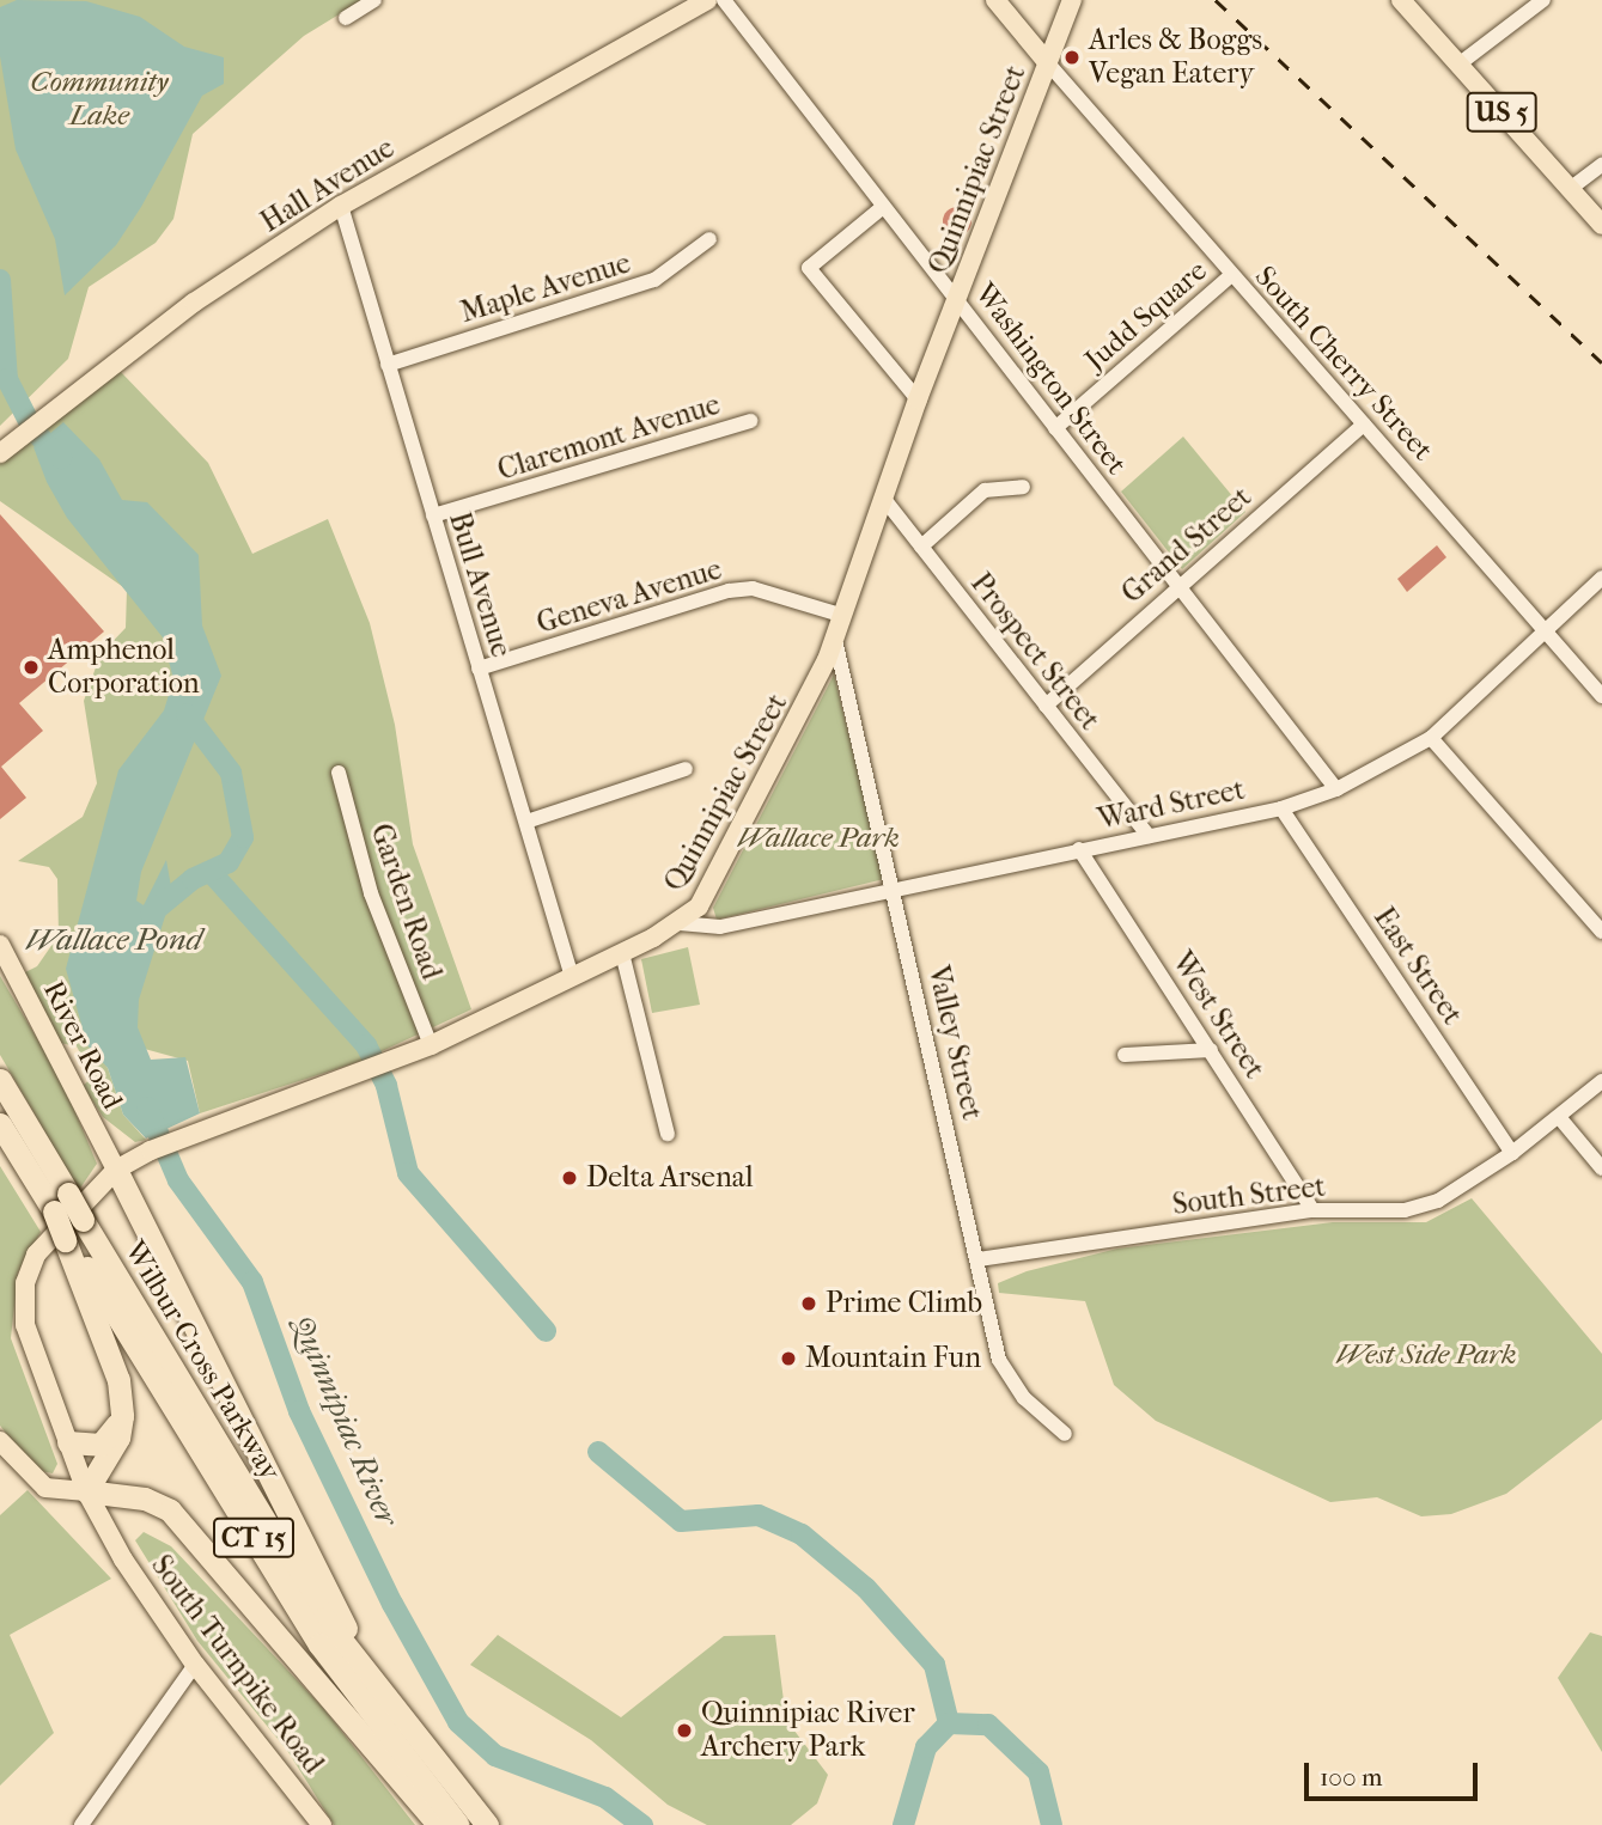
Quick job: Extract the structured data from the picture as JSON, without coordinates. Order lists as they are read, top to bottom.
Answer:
{
  "streets": {
    "highway": ["Wilbur Cross Parkway", "CT 15"],
    "main road": [
      "US 5",
      "Quinnipiac Street",
      "Hall Avenue",
      "River Road",
      "South Turnpike Road"
    ],
    "street": [
      "Maple Avenue",
      "Judd Square",
      "South Cherry Street",
      "Washington Street",
      "Claremont Avenue",
      "Grand Street",
      "Bull Avenue",
      "Geneva Avenue",
      "Prospect Street",
      "Ward Street",
      "Garden Road",
      "East Street",
      "West Street",
      "Valley Street",
      "South Street"
    ]
  },
  "crossings": [
    ["Quinnipiac Street", "South Cherry Street"],
    ["Quinnipiac Street", "Washington Street"],
    ["Quinnipiac Street", "Bull Avenue"],
    ["Quinnipiac Street", "Geneva Avenue"],
    ["Quinnipiac Street", "Prospect Street"],
    ["Quinnipiac Street", "Ward Street"],
    ["Quinnipiac Street", "Garden Road"],
    ["Quinnipiac Street", "Valley Street"],
    ["Quinnipiac Street", "River Road"],
    ["Quinnipiac Street", "South Turnpike Road"],
    ["Hall Avenue", "Bull Avenue"],
    ["Maple Avenue", "Bull Avenue"],
    ["Judd Square", "South Cherry Street"],
    ["Judd Square", "Washington Street"],
    ["South Cherry Street", "Grand Street"],
    ["South Cherry Street", "Ward Street"],
    ["Washington Street", "Grand Street"],
    ["Washington Street", "Ward Street"],
    ["Claremont Avenue", "Bull Avenue"],
    ["Grand Street", "Prospect Street"],
    ["Bull Avenue", "Geneva Avenue"],
    ["Prospect Street", "Ward Street"],
    ["Ward Street", "East Street"],
    ["Ward Street", "West Street"],
    ["Ward Street", "Valley Street"],
    ["East Street", "South Street"],
    ["West Street", "South Street"],
    ["Valley Street", "South Street"]
  ],
  "water": ["Wallace Pond", "Quinnipiac River"],
  "parks": ["Community Lake", "Wallace Park", "West Side Park"],
  "places": [
    "Arles & Boggs Vegan Eatery",
    "Amphenol Corporation",
    "Delta Arsenal",
    "Prime Climb",
    "Mountain Fun",
    "Quinnipiac River Archery Park"
  ],
  "scale_bar": "100 m"
}
